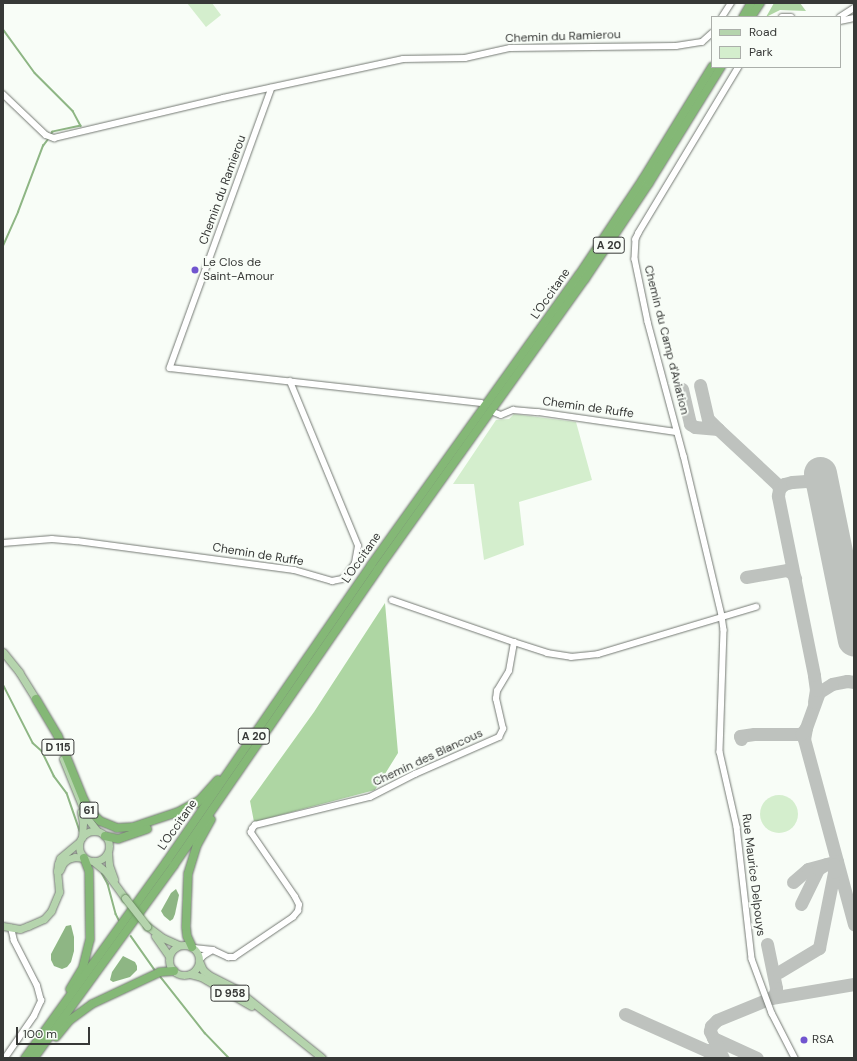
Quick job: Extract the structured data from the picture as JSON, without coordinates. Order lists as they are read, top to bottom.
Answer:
{
  "streets": {
    "highway": ["A 20", "L'Occitane", "61"],
    "main road": ["D 115", "D 958"],
    "street": [
      "Chemin du Ramierou",
      "Chemin du Camp d'Aviation",
      "Chemin de Ruffe",
      "Chemin des Blancous",
      "Rue Maurice Delpouys"
    ]
  },
  "crossings": [
    ["Chemin du Ramierou", "Chemin de Ruffe"],
    ["L'Occitane", "61"],
    ["Chemin du Camp d'Aviation", "Chemin de Ruffe"],
    ["Chemin du Camp d'Aviation", "Rue Maurice Delpouys"],
    ["D 115", "61"],
    ["Chemin des Blancous", "D 958"]
  ],
  "places": ["Le Clos de Saint-Amour", "RSA"],
  "legend": ["Road", "Park"],
  "scale_bar": "100 m"
}
